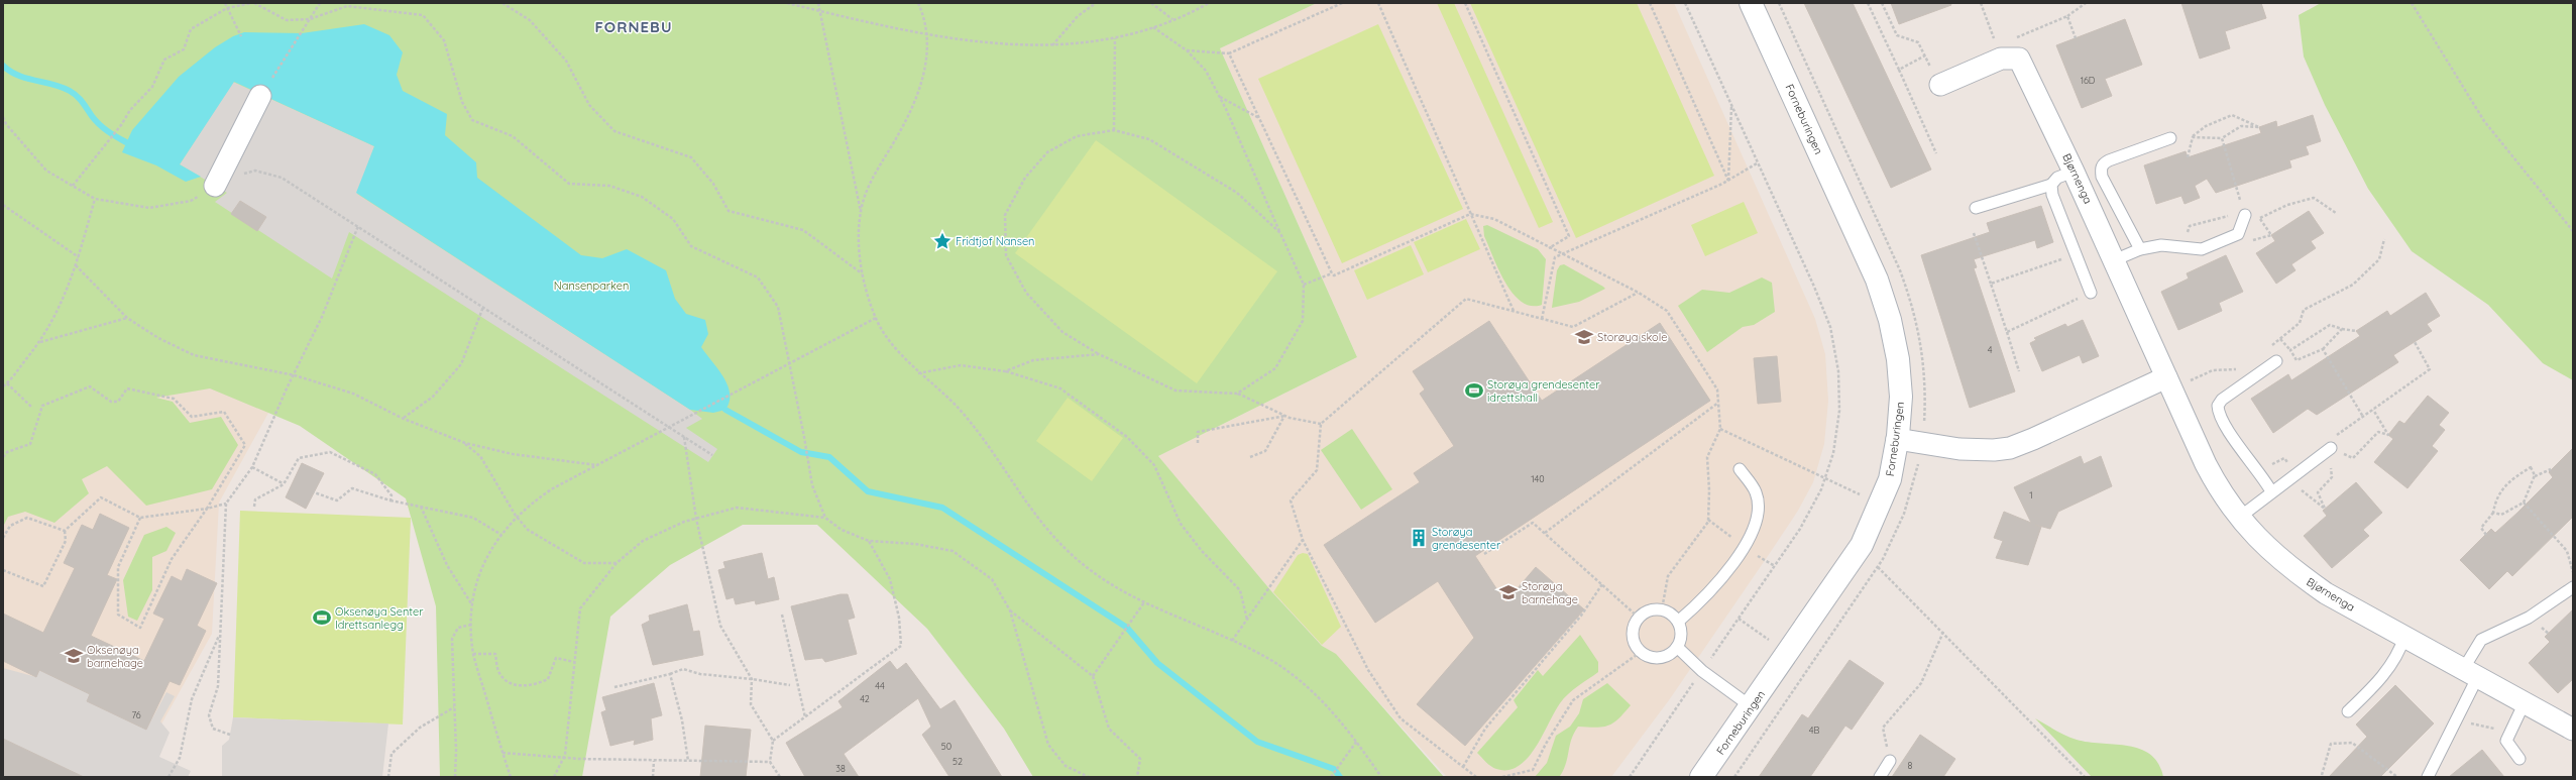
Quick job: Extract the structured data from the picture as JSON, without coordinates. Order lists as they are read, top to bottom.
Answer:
{
  "streets": {
    "street": ["Forneburingen", "Bjørnenga"]
  },
  "districts": ["FORNEBU"],
  "parks": ["Nansenparken"],
  "places": {
    "place": ["Fridtjof Nansen"],
    "school or university": ["Storøya skole", "Storøya barnehage", "Oksenøya barnehage"],
    "sports": ["Storøya grendesenter idrettshall", "Oksenøya Senter Idrettsanlegg"],
    "building": ["Storøya grendesenter"]
  },
  "house_numbers": [
    "16D",
    "4",
    "140",
    "1",
    "44",
    "42",
    "76",
    "4B",
    "50",
    "52",
    "8",
    "38"
  ]
}
